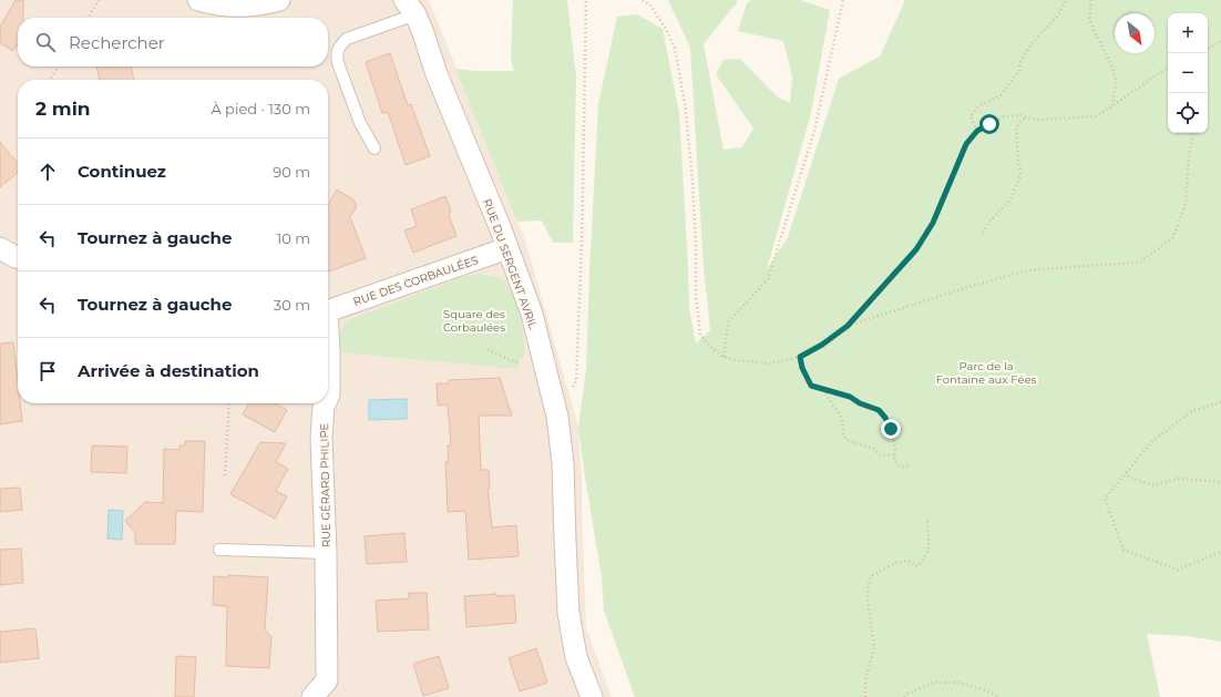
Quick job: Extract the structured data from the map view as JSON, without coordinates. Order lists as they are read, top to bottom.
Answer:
{
  "streets": {
    "street": ["RUE DU SERGENT AVRIL", "RUE DES CORBAULÉES", "RUE GÉRARD PHILIPE"]
  },
  "crossings": [
    ["RUE DU SERGENT AVRIL", "RUE DES CORBAULÉES"]
  ],
  "parks": ["Square des Corbaulées", "Parc de la Fontaine aux Fées"],
  "north": "bottom right",
  "page": {
    "map_buttons": ["+", "−"],
    "search": "Rechercher",
    "heading": ["2 min", "À pied · 130 m"],
    "list": [
      ["Continuez", "90 m"],
      ["Tournez à gauche", "10 m"],
      ["Tournez à gauche", "30 m"],
      "Arrivée à destination"
    ]
  }
}
